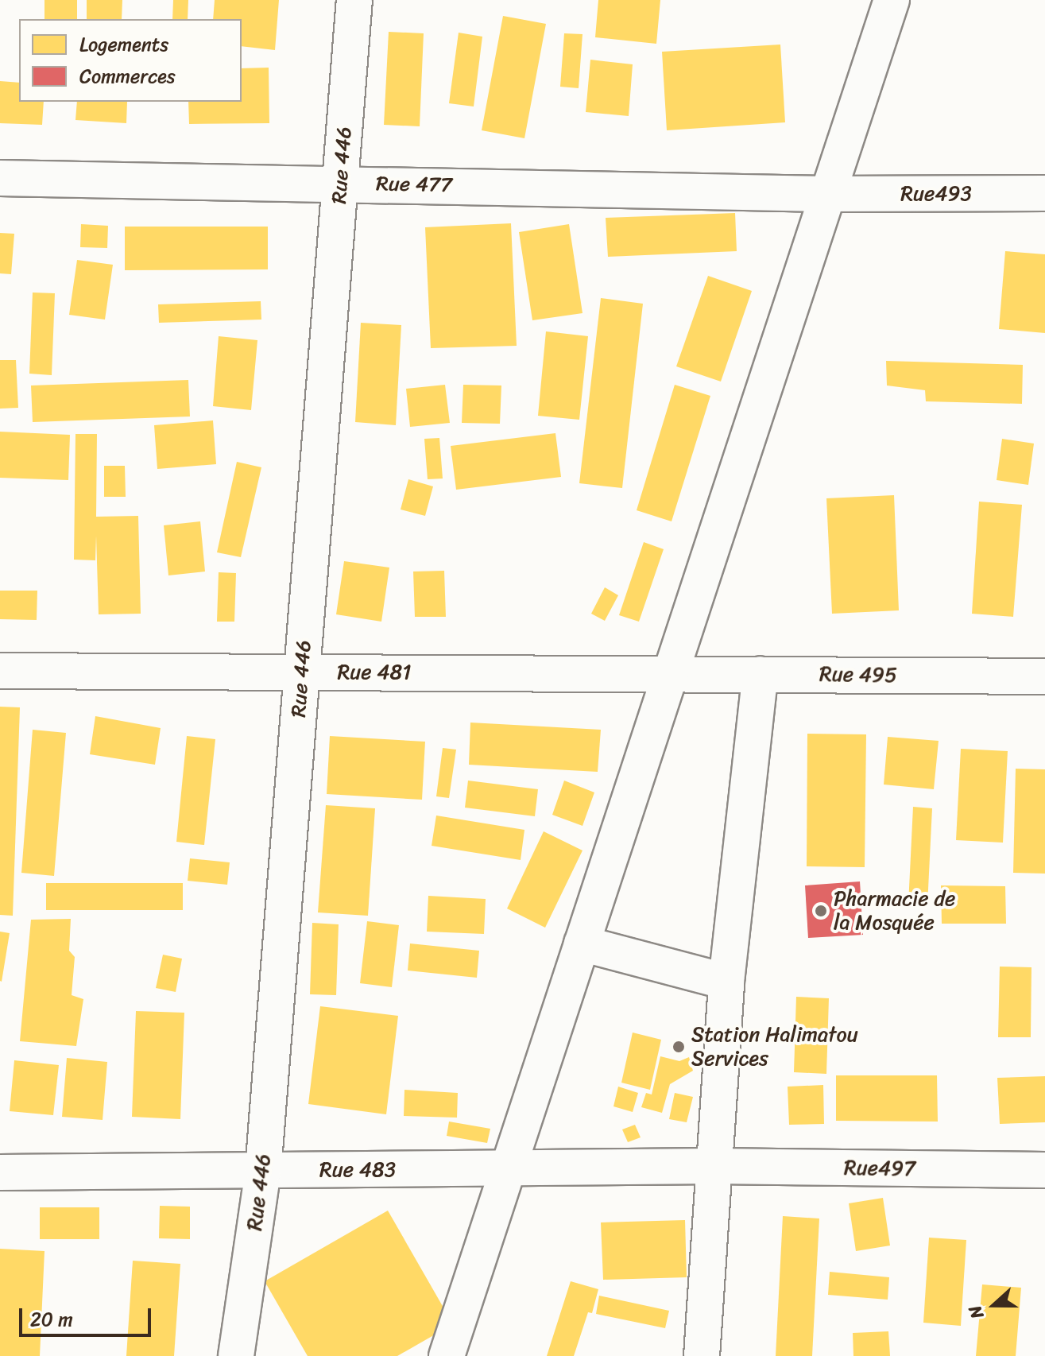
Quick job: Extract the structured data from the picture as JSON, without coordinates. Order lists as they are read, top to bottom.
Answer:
{
  "streets": {
    "street": [
      "Rue 446",
      "Rue 477",
      "Rue493",
      "Rue 481",
      "Rue 495",
      "Rue497",
      "Rue 483"
    ]
  },
  "crossings": [
    ["Rue 446", "Rue 477"],
    ["Rue 446", "Rue 481"],
    ["Rue 446", "Rue 483"],
    ["Rue 477", "Rue493"],
    ["Rue 481", "Rue 495"],
    ["Rue497", "Rue 483"]
  ],
  "places": ["Pharmacie de la Mosquée", "Station Halimatou Services"],
  "legend": ["Logements", "Commerces"],
  "scale_bar": "20 m",
  "north": "left"
}
